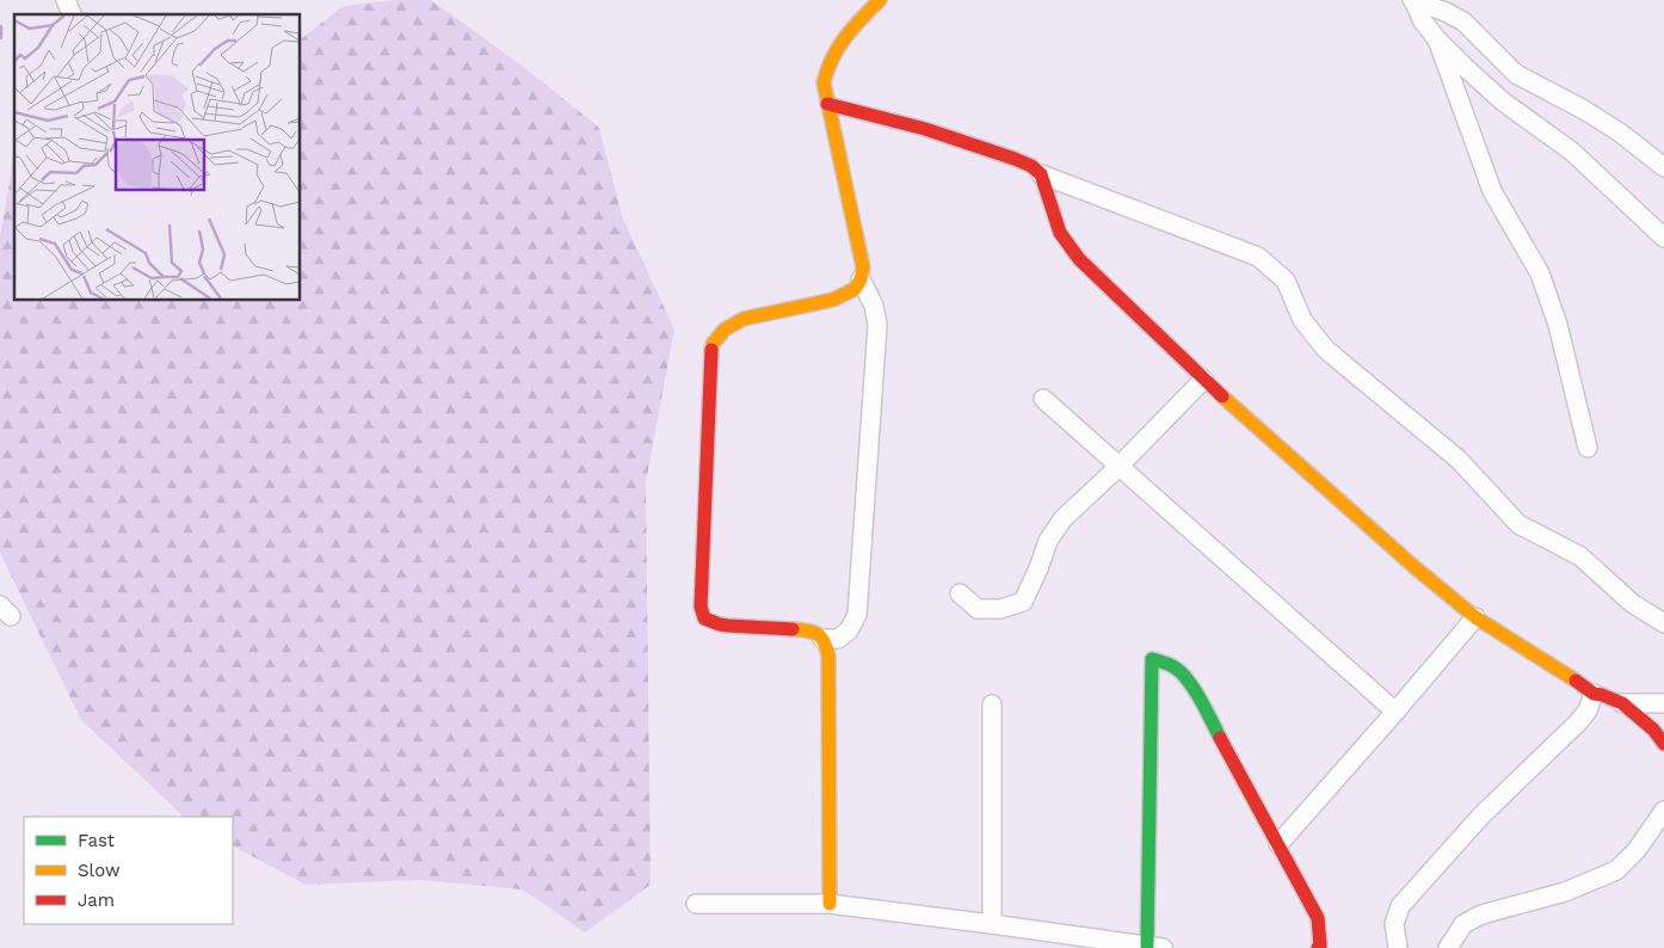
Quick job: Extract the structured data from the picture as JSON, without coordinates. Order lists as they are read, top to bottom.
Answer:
{
  "legend": ["Fast", "Slow", "Jam"]
}
